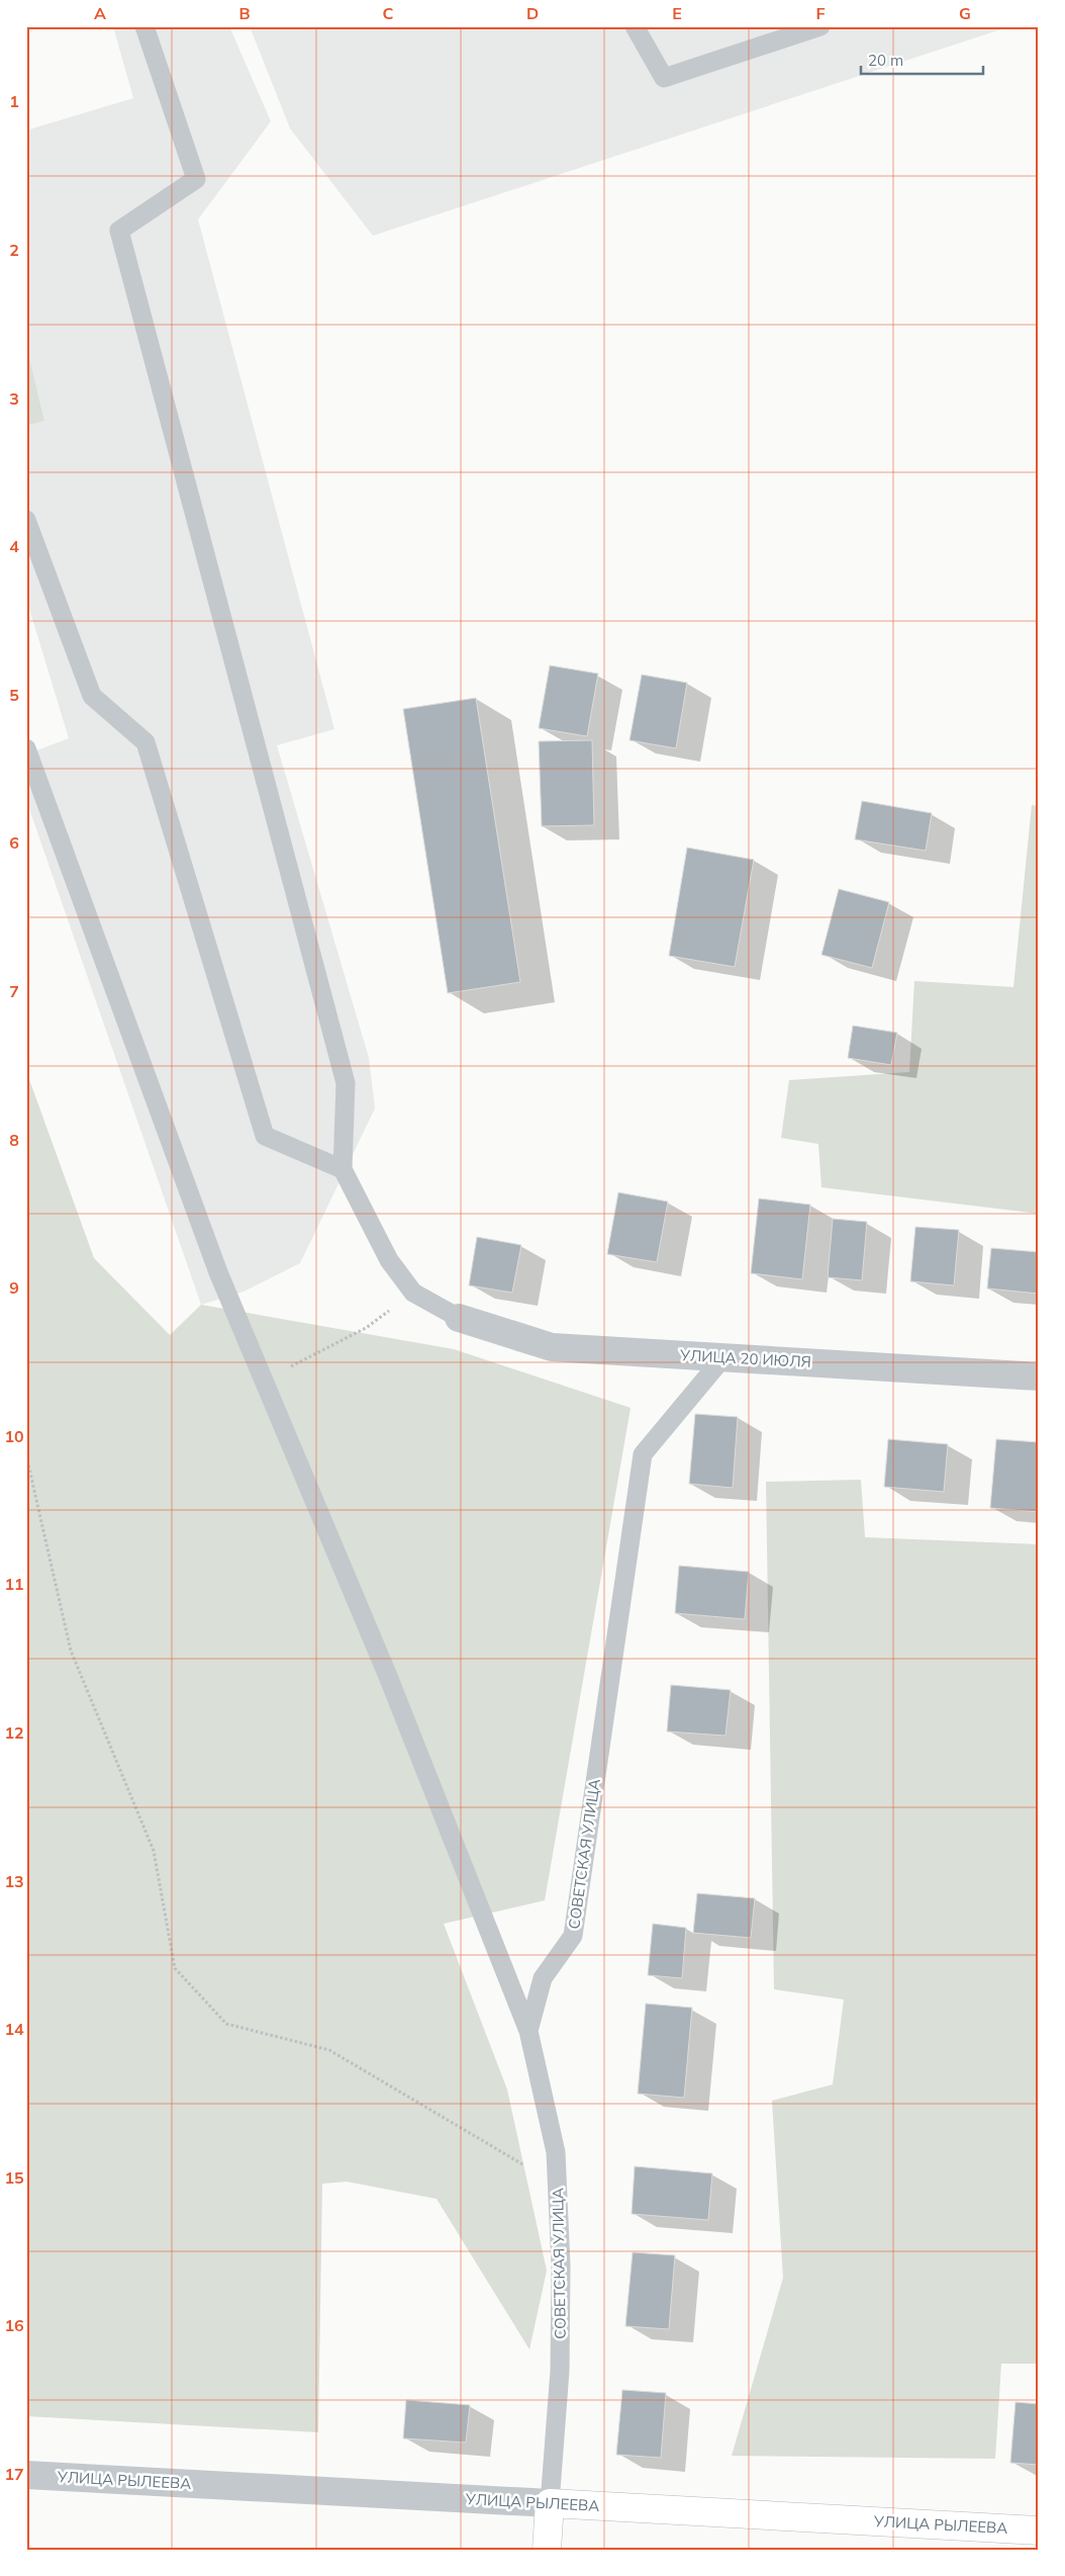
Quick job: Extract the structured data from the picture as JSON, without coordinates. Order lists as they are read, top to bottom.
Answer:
{
  "streets": {
    "street": ["УЛИЦА 20 ИЮЛЯ", "СОВЕТСКАЯ УЛИЦА", "УЛИЦА РЫЛЕЕВА"]
  },
  "crossings": [
    ["УЛИЦА 20 ИЮЛЯ", "СОВЕТСКАЯ УЛИЦА"],
    ["СОВЕТСКАЯ УЛИЦА", "УЛИЦА РЫЛЕЕВА"]
  ],
  "scale_bar": "20 m",
  "grid": {
    "columns": [
      "A",
      "B",
      "C",
      "D",
      "E",
      "F",
      "G"
    ],
    "rows": [
      "1",
      "2",
      "3",
      "4",
      "5",
      "6",
      "7",
      "8",
      "9",
      "10",
      "11",
      "12",
      "13",
      "14",
      "15",
      "16",
      "17"
    ]
  }
}
